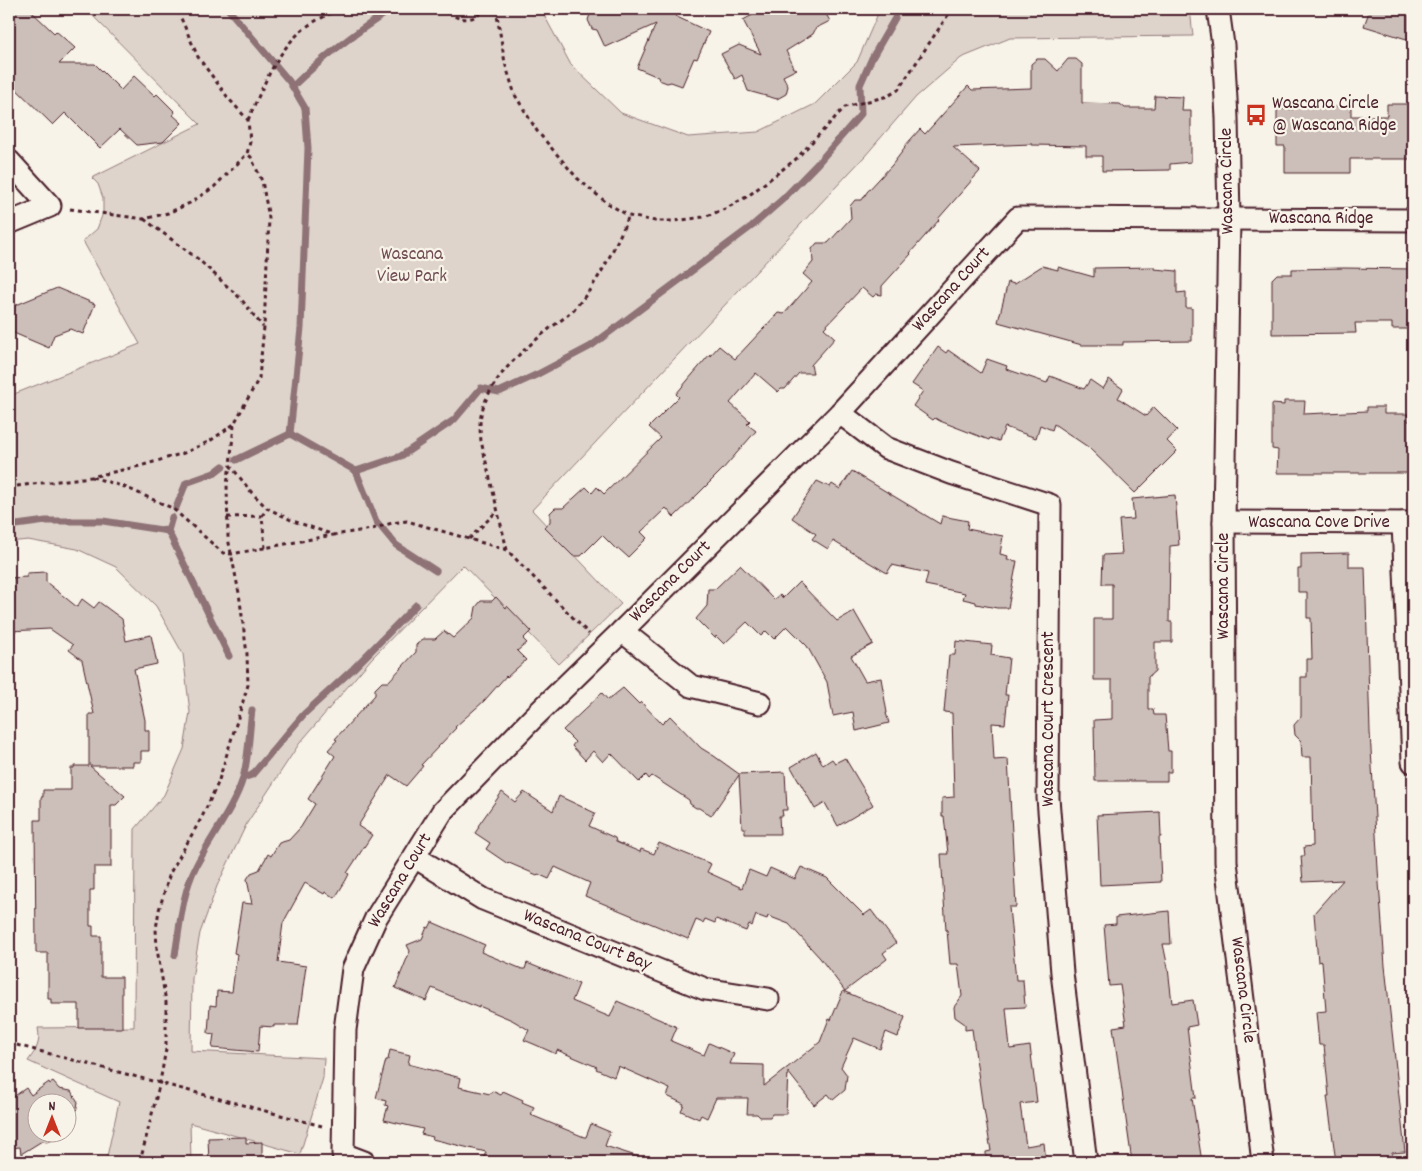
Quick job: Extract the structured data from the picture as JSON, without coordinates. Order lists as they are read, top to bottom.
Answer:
{
  "streets": {
    "street": [
      "Wascana Circle",
      "Wascana Ridge",
      "Wascana Court",
      "Wascana Cove Drive",
      "Wascana Court Crescent",
      "Wascana Court Bay"
    ]
  },
  "crossings": [
    ["Wascana Circle", "Wascana Ridge"],
    ["Wascana Circle", "Wascana Court"],
    ["Wascana Circle", "Wascana Cove Drive"],
    ["Wascana Ridge", "Wascana Court"],
    ["Wascana Court", "Wascana Court Crescent"],
    ["Wascana Court", "Wascana Court Bay"]
  ],
  "parks": ["Wascana View Park"],
  "places": {
    "bus stop": ["Wascana Circle @ Wascana Ridge"]
  },
  "north": "top"
}
